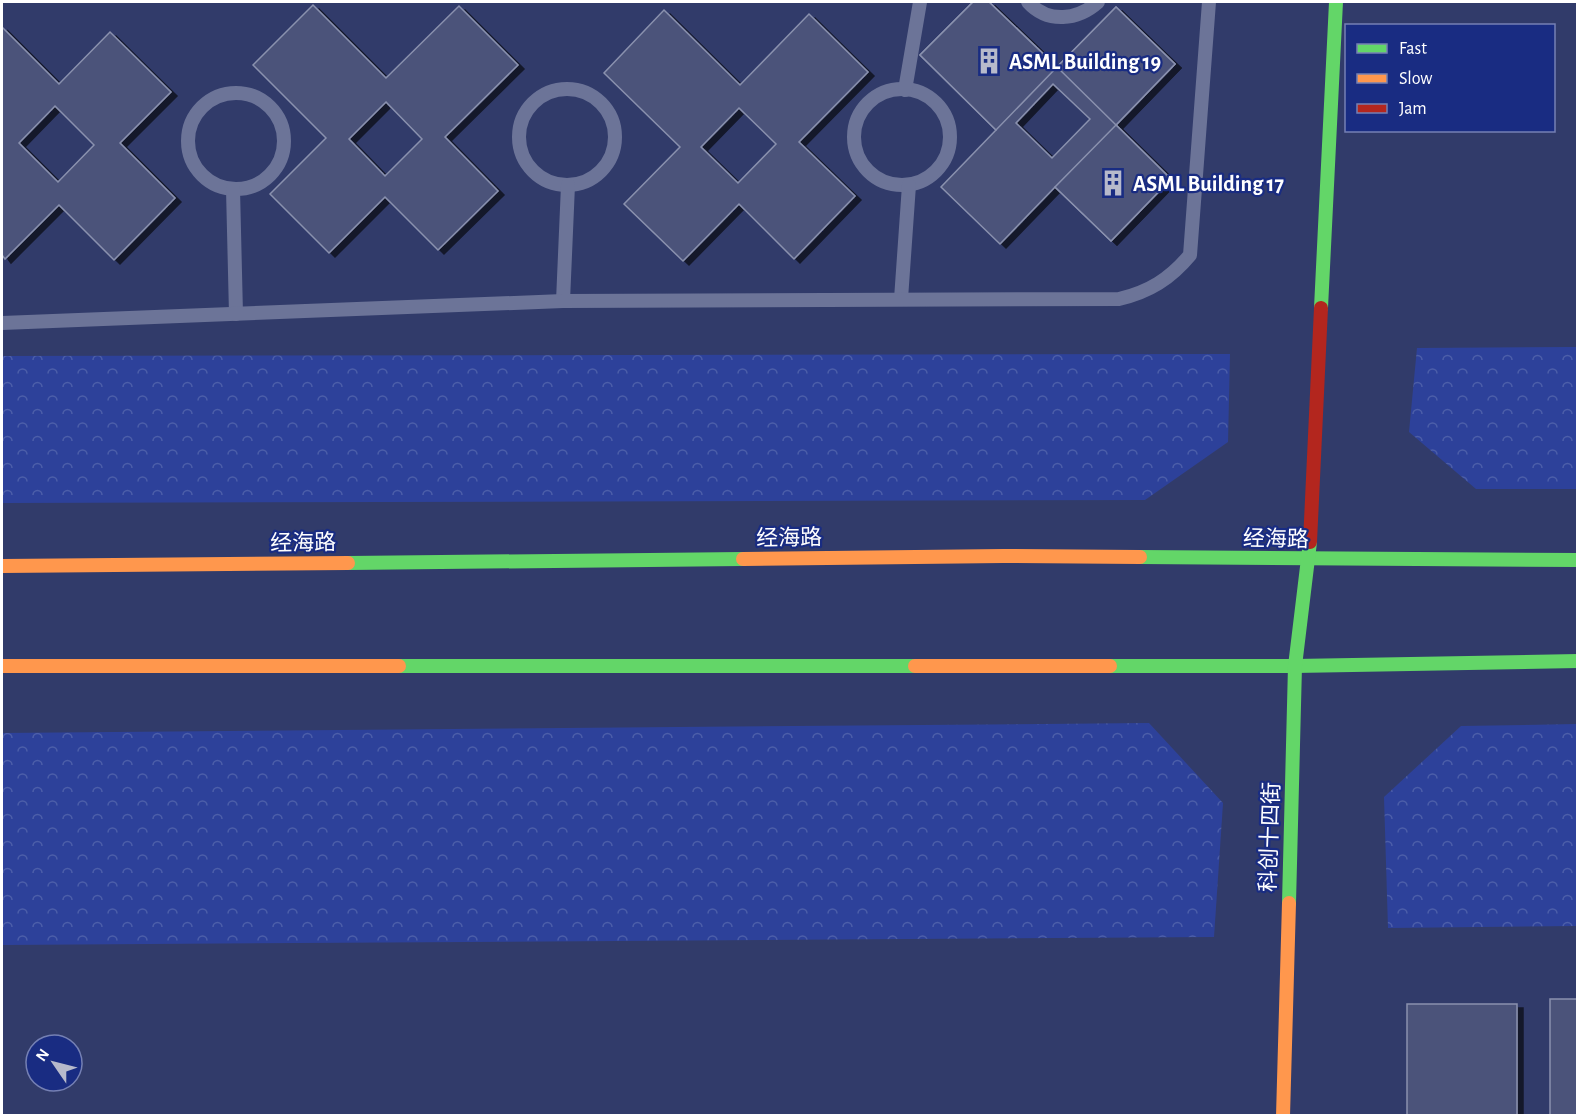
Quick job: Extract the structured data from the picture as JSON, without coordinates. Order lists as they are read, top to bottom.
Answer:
{
  "streets": {
    "main road": ["经海路", "科创十四街"]
  },
  "crossings": [
    ["经海路", "科创十四街"]
  ],
  "places": {
    "building": ["ASML Building 19", "ASML Building 17"]
  },
  "legend": ["Fast", "Slow", "Jam"],
  "north": "top left"
}
